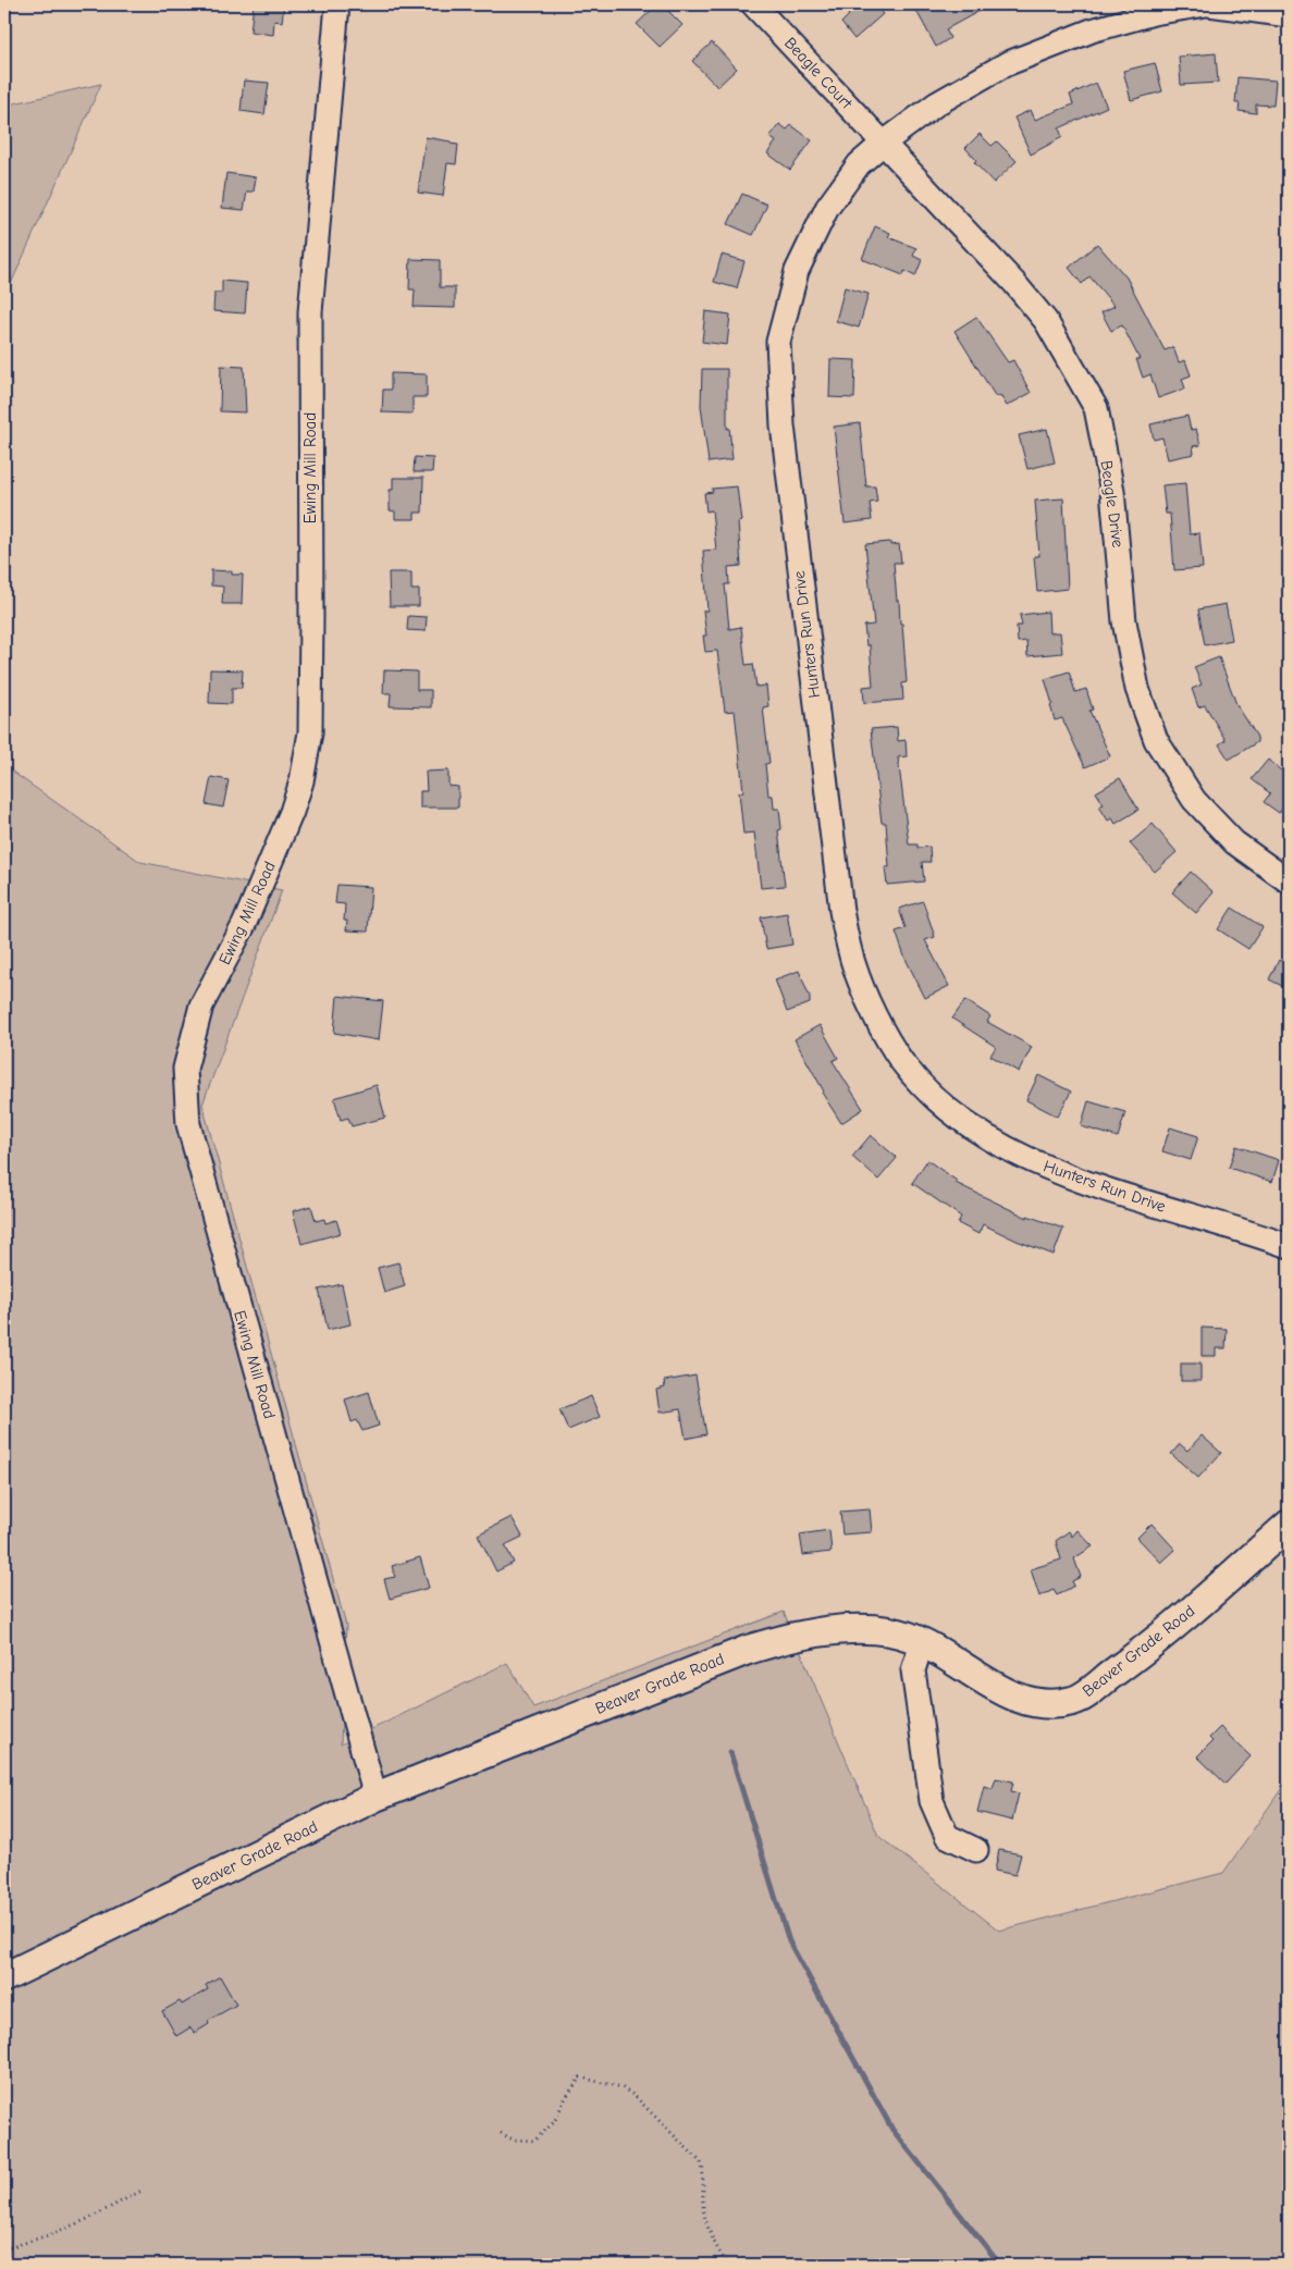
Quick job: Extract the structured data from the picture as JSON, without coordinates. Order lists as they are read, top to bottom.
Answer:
{
  "streets": {
    "main road": ["Beaver Grade Road"],
    "street": [
      "Beagle Court",
      "Ewing Mill Road",
      "Beagle Drive",
      "Hunters Run Drive"
    ]
  },
  "crossings": [
    ["Beagle Court", "Beagle Drive"],
    ["Beagle Court", "Hunters Run Drive"],
    ["Ewing Mill Road", "Beaver Grade Road"],
    ["Beagle Drive", "Hunters Run Drive"]
  ]
}
